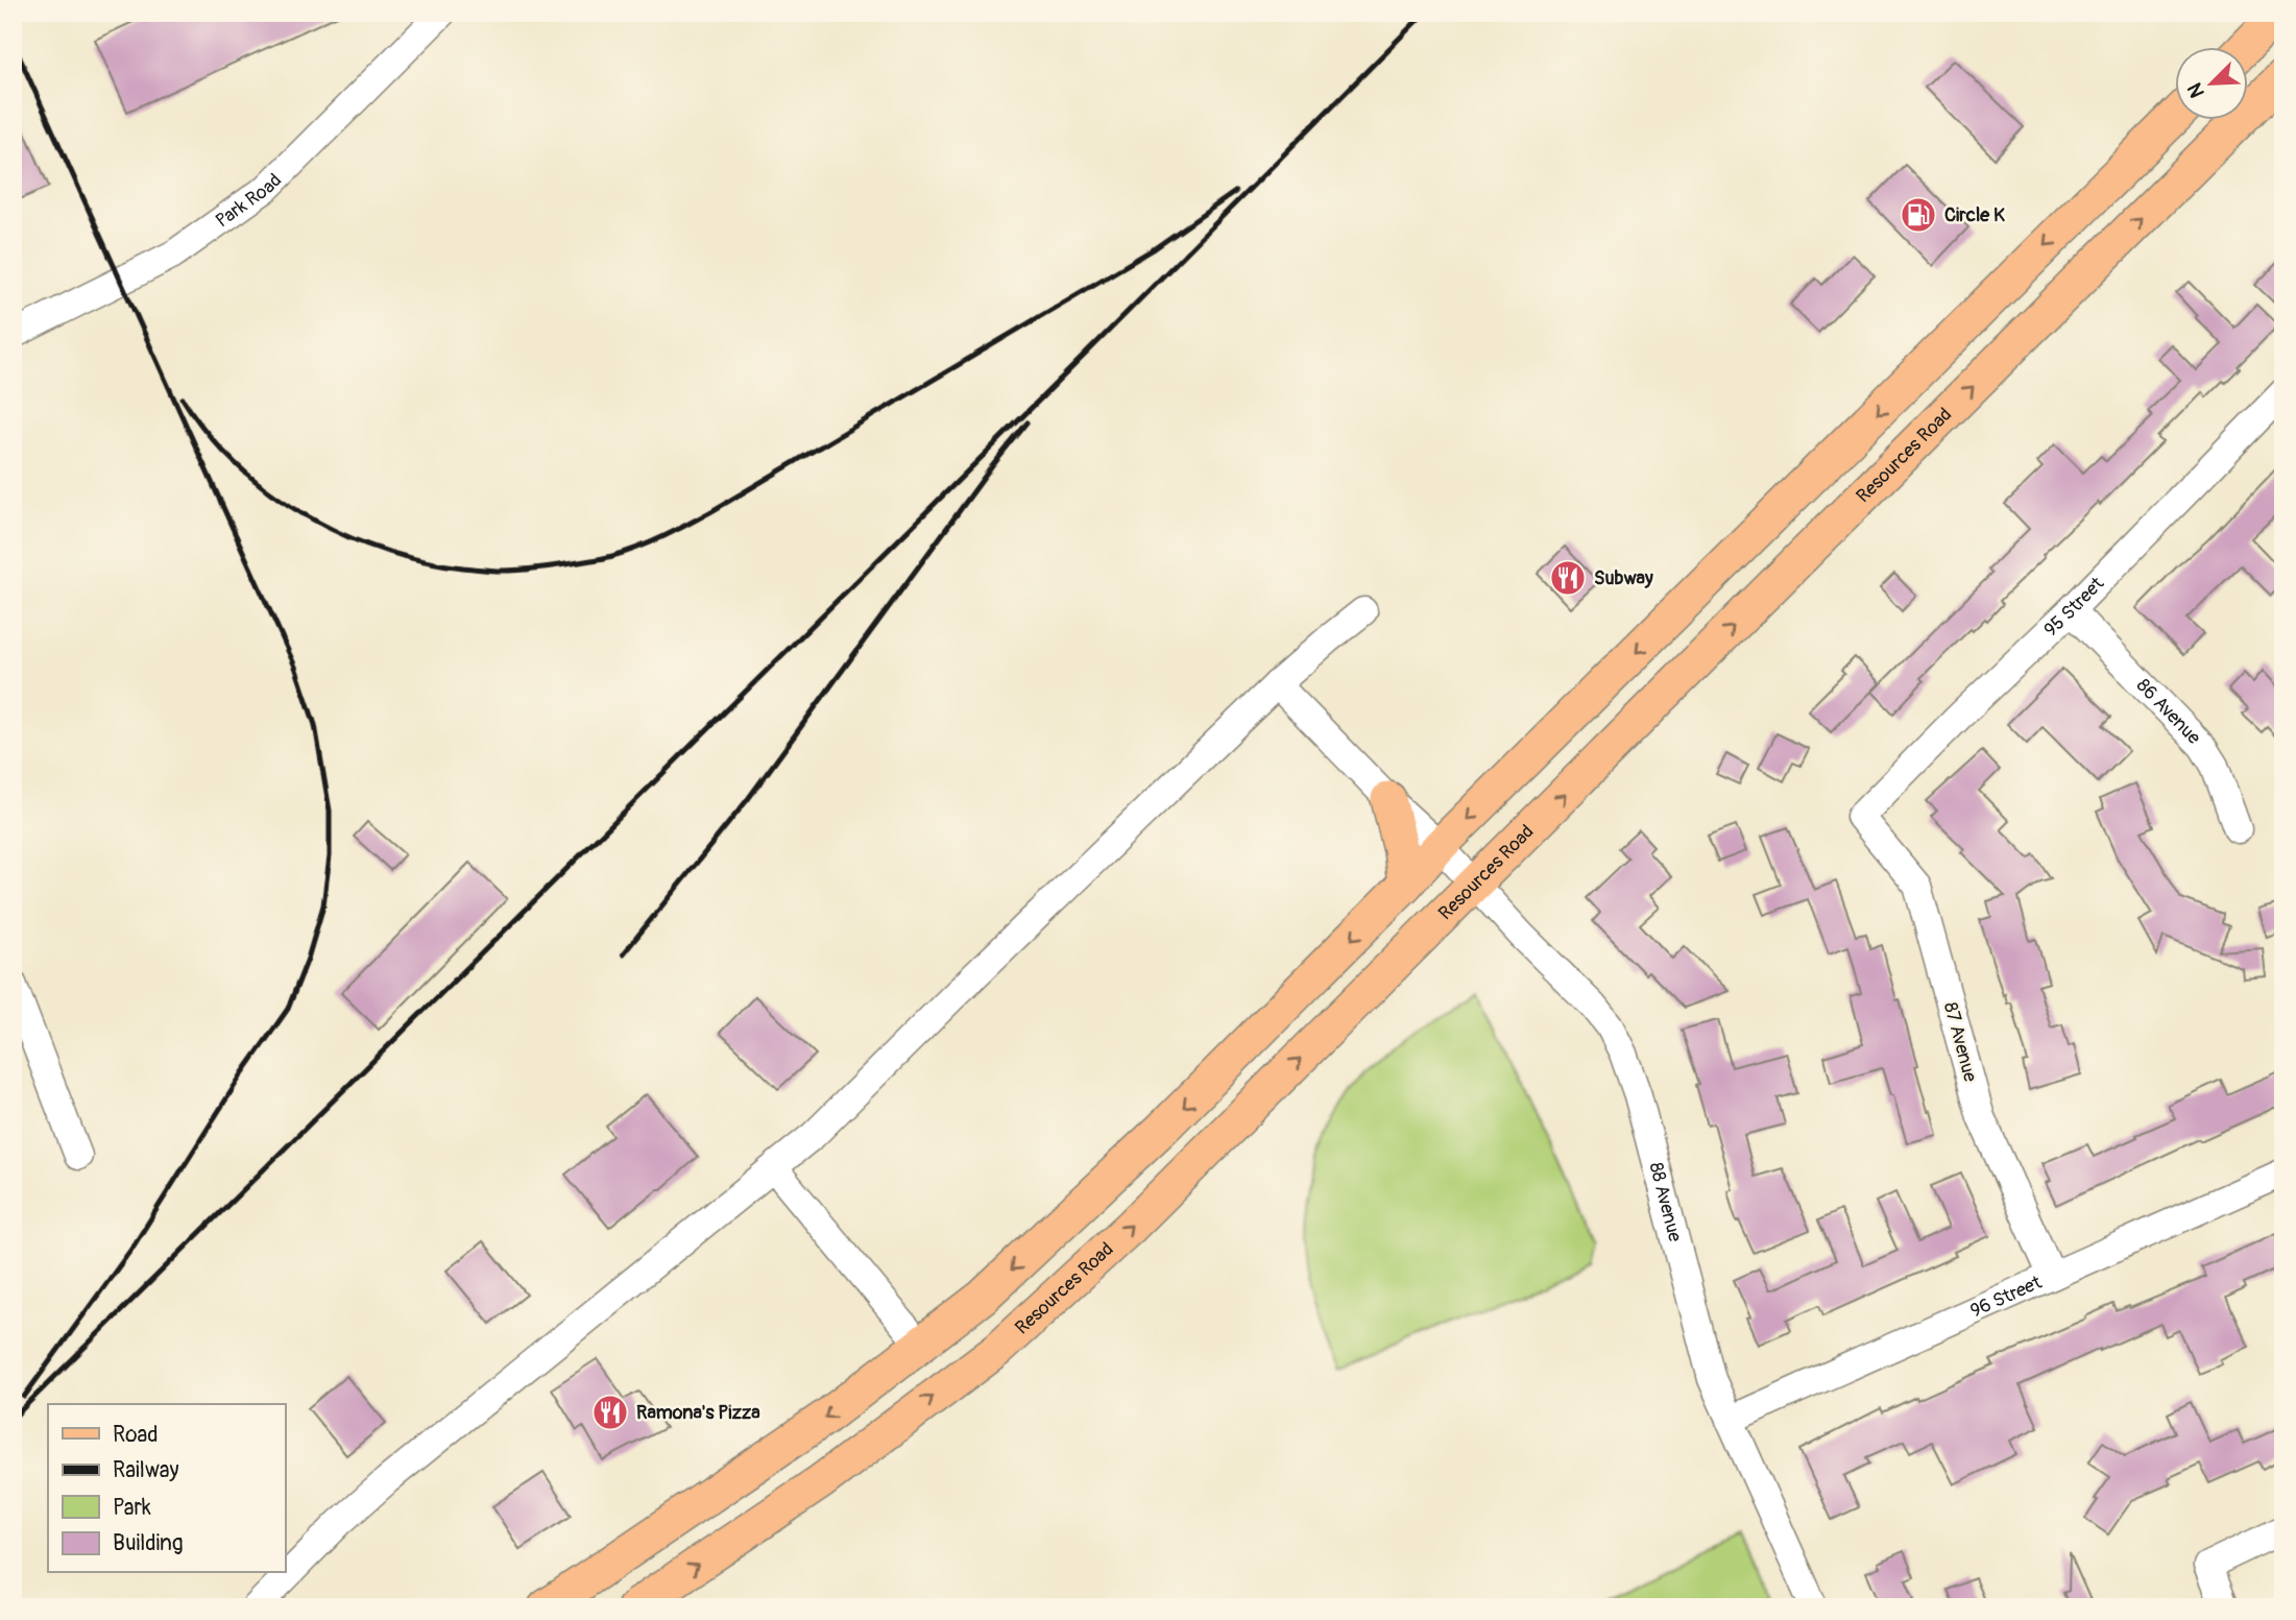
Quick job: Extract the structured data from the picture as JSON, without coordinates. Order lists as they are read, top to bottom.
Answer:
{
  "streets": {
    "main road": ["Resources Road"],
    "street": [
      "Park Road",
      "95 Street",
      "86 Avenue",
      "87 Avenue",
      "88 Avenue",
      "96 Street"
    ]
  },
  "crossings": [
    ["Resources Road", "88 Avenue"],
    ["95 Street", "86 Avenue"],
    ["95 Street", "87 Avenue"],
    ["87 Avenue", "96 Street"],
    ["88 Avenue", "96 Street"]
  ],
  "places": {
    "fuel station": ["Circle K"],
    "restaurant": ["Subway", "Ramona's Pizza"]
  },
  "legend": [
    "Road",
    "Railway",
    "Park",
    "Building"
  ],
  "north": "bottom left"
}
